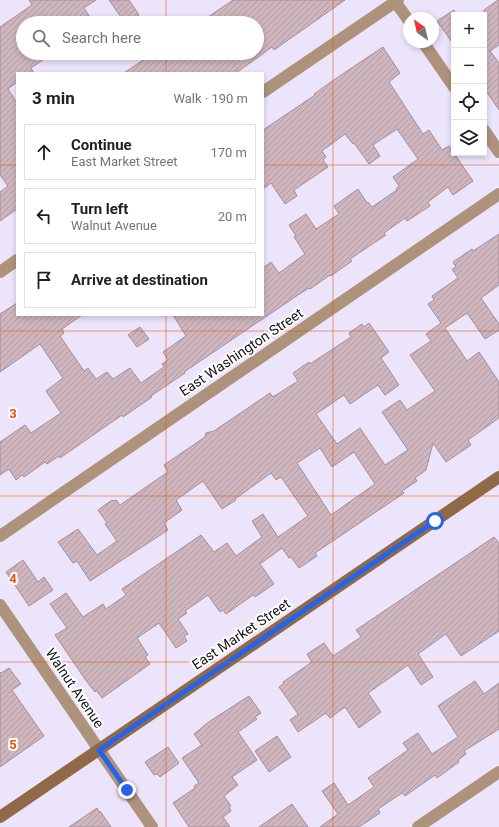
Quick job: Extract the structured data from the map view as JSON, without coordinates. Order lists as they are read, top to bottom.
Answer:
{
  "streets": {
    "street": ["East Washington Street", "East Market Street", "Walnut Avenue"]
  },
  "crossings": [
    ["East Market Street", "Walnut Avenue"]
  ],
  "north": "top left",
  "page": {
    "map_buttons": ["+", "−"],
    "search": "Search here",
    "heading": ["3 min", "Walk · 190 m"],
    "list": [
      ["Continue", "East Market Street", "170 m"],
      ["Turn left", "Walnut Avenue", "20 m"],
      "Arrive at destination"
    ]
  },
  "grid": {
    "rows": ["3", "4", "5"]
  }
}
